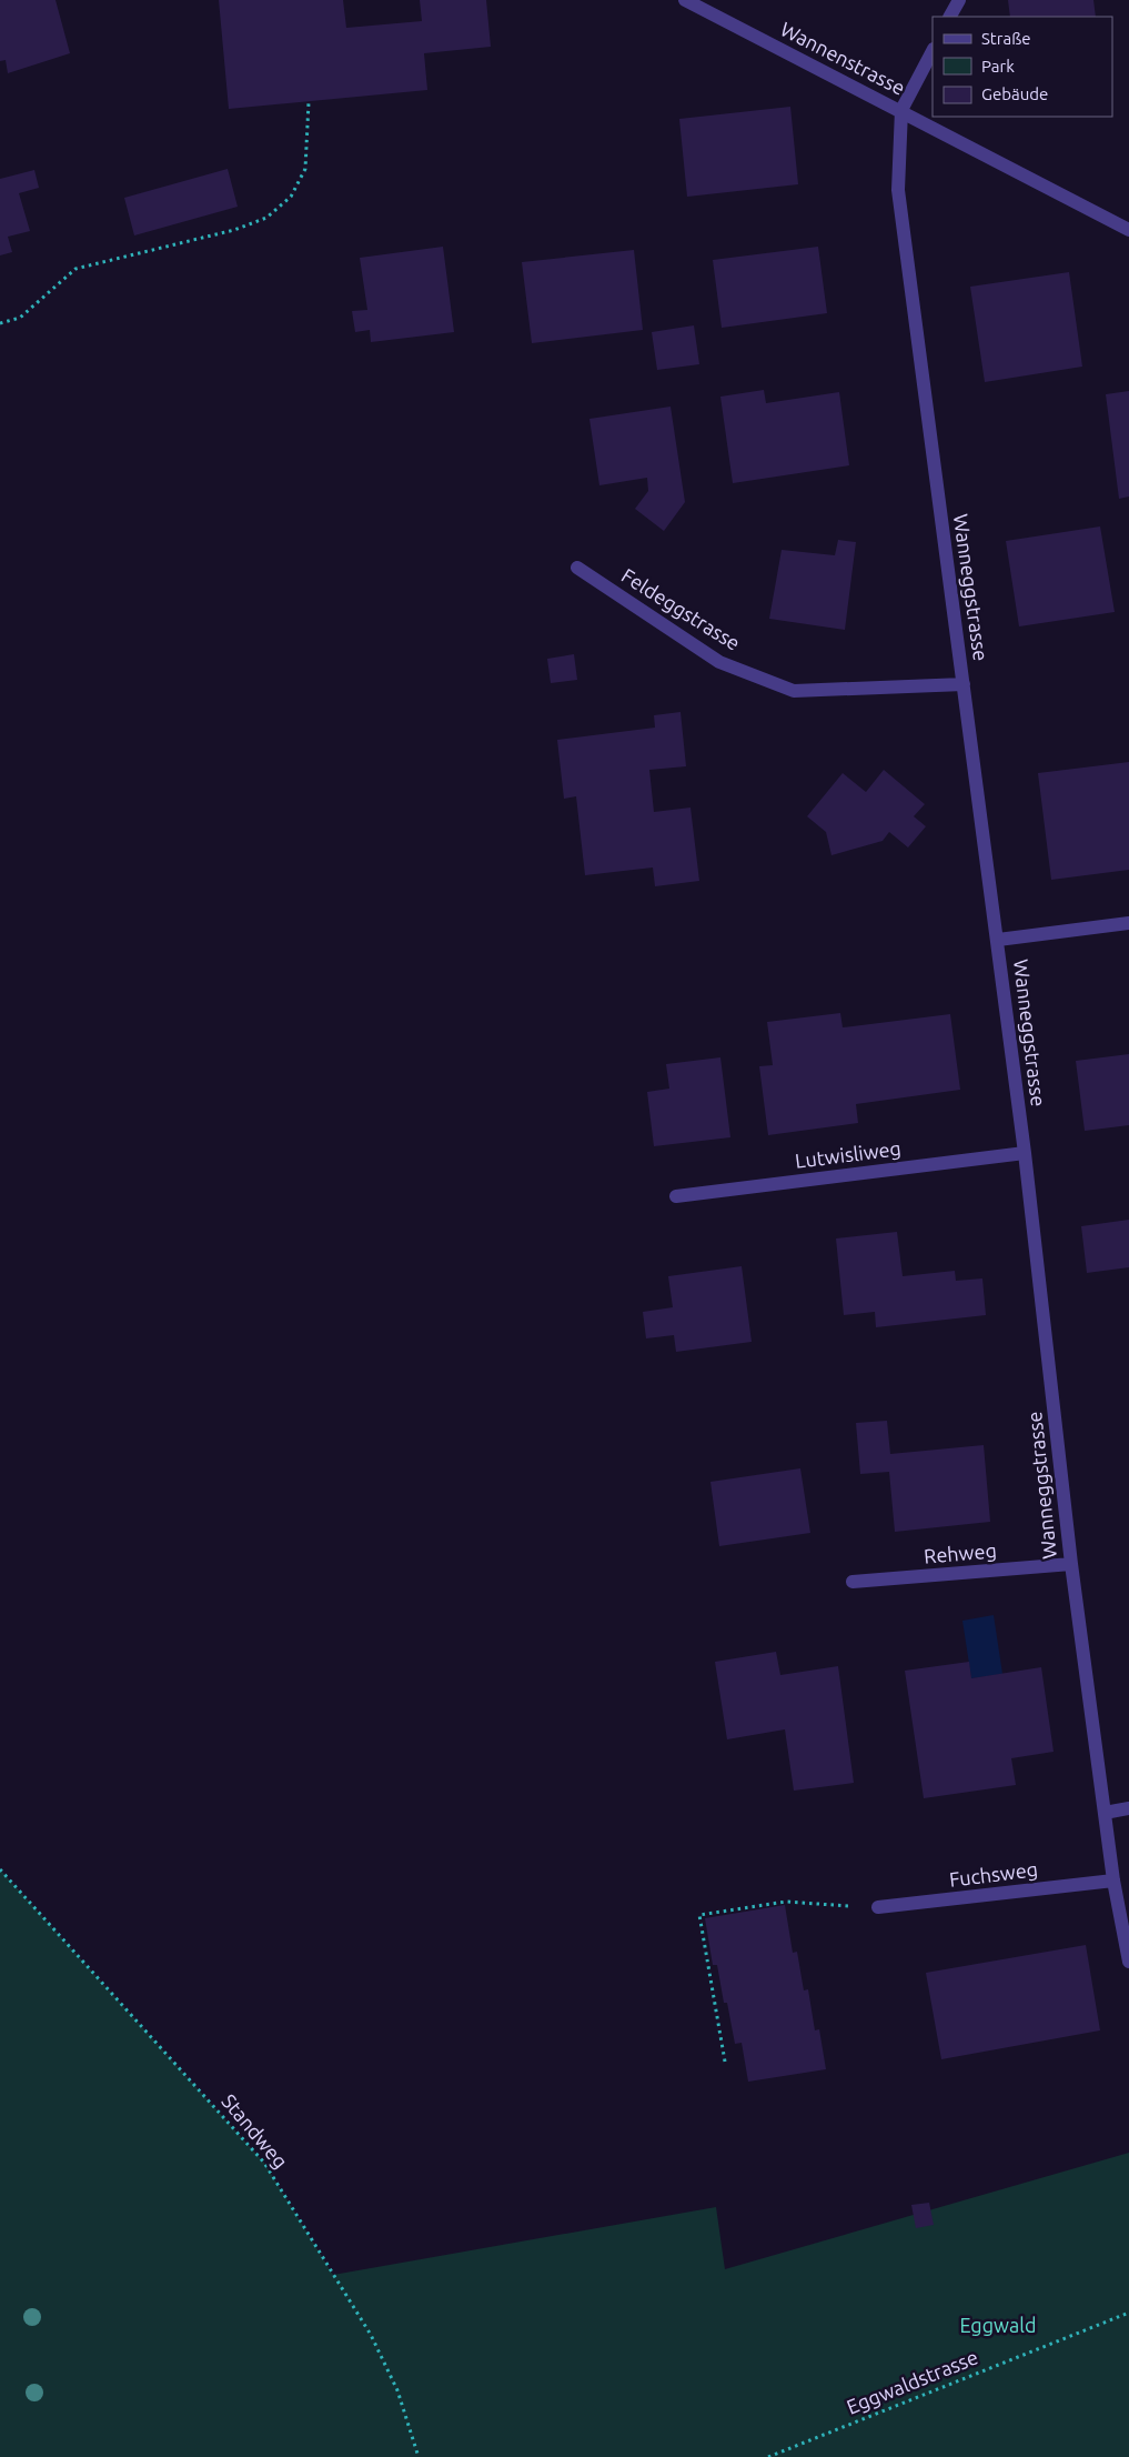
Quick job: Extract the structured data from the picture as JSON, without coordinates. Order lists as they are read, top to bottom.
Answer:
{
  "streets": {
    "street": [
      "Wannenstrasse",
      "Wanneggstrasse",
      "Feldeggstrasse",
      "Lutwisliweg",
      "Rehweg",
      "Fuchsweg"
    ],
    "path": ["Standweg", "Eggwaldstrasse"]
  },
  "crossings": [
    ["Wannenstrasse", "Wanneggstrasse"],
    ["Wanneggstrasse", "Feldeggstrasse"],
    ["Wanneggstrasse", "Lutwisliweg"],
    ["Wanneggstrasse", "Rehweg"],
    ["Wanneggstrasse", "Fuchsweg"]
  ],
  "parks": ["Eggwald"],
  "legend": ["Straße", "Park", "Gebäude"]
}
